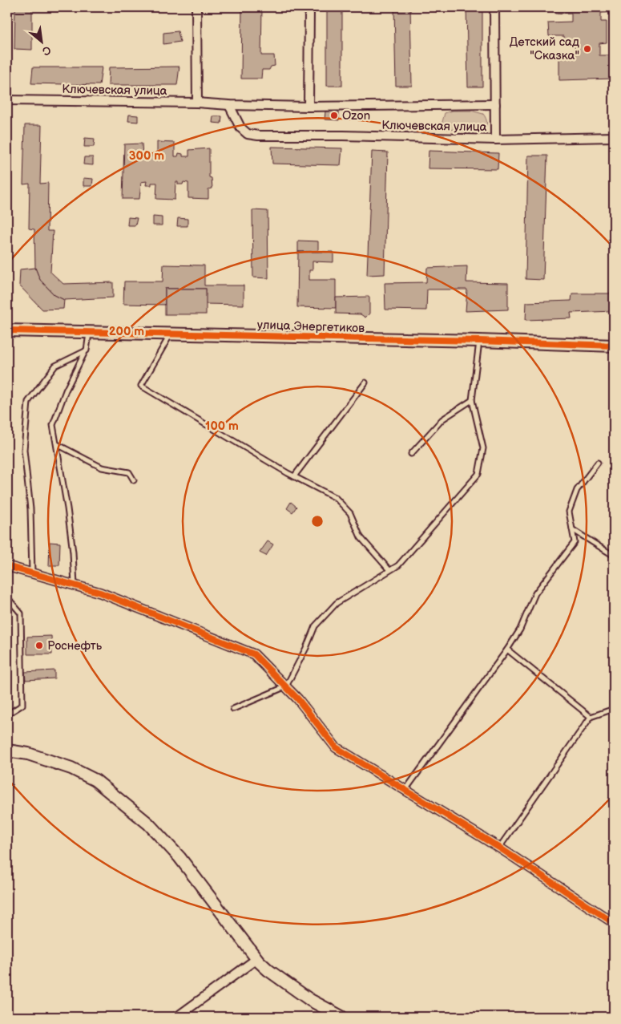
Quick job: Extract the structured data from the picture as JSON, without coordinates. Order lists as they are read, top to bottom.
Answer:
{
  "streets": {
    "street": ["Ключевская улица", "улица Энергетиков"]
  },
  "places": ["Детский сад \"Сказка\"", "Ozon", "Роснефть"],
  "north": "bottom right",
  "rings": ["300 m", "200 m", "100 m"]
}
